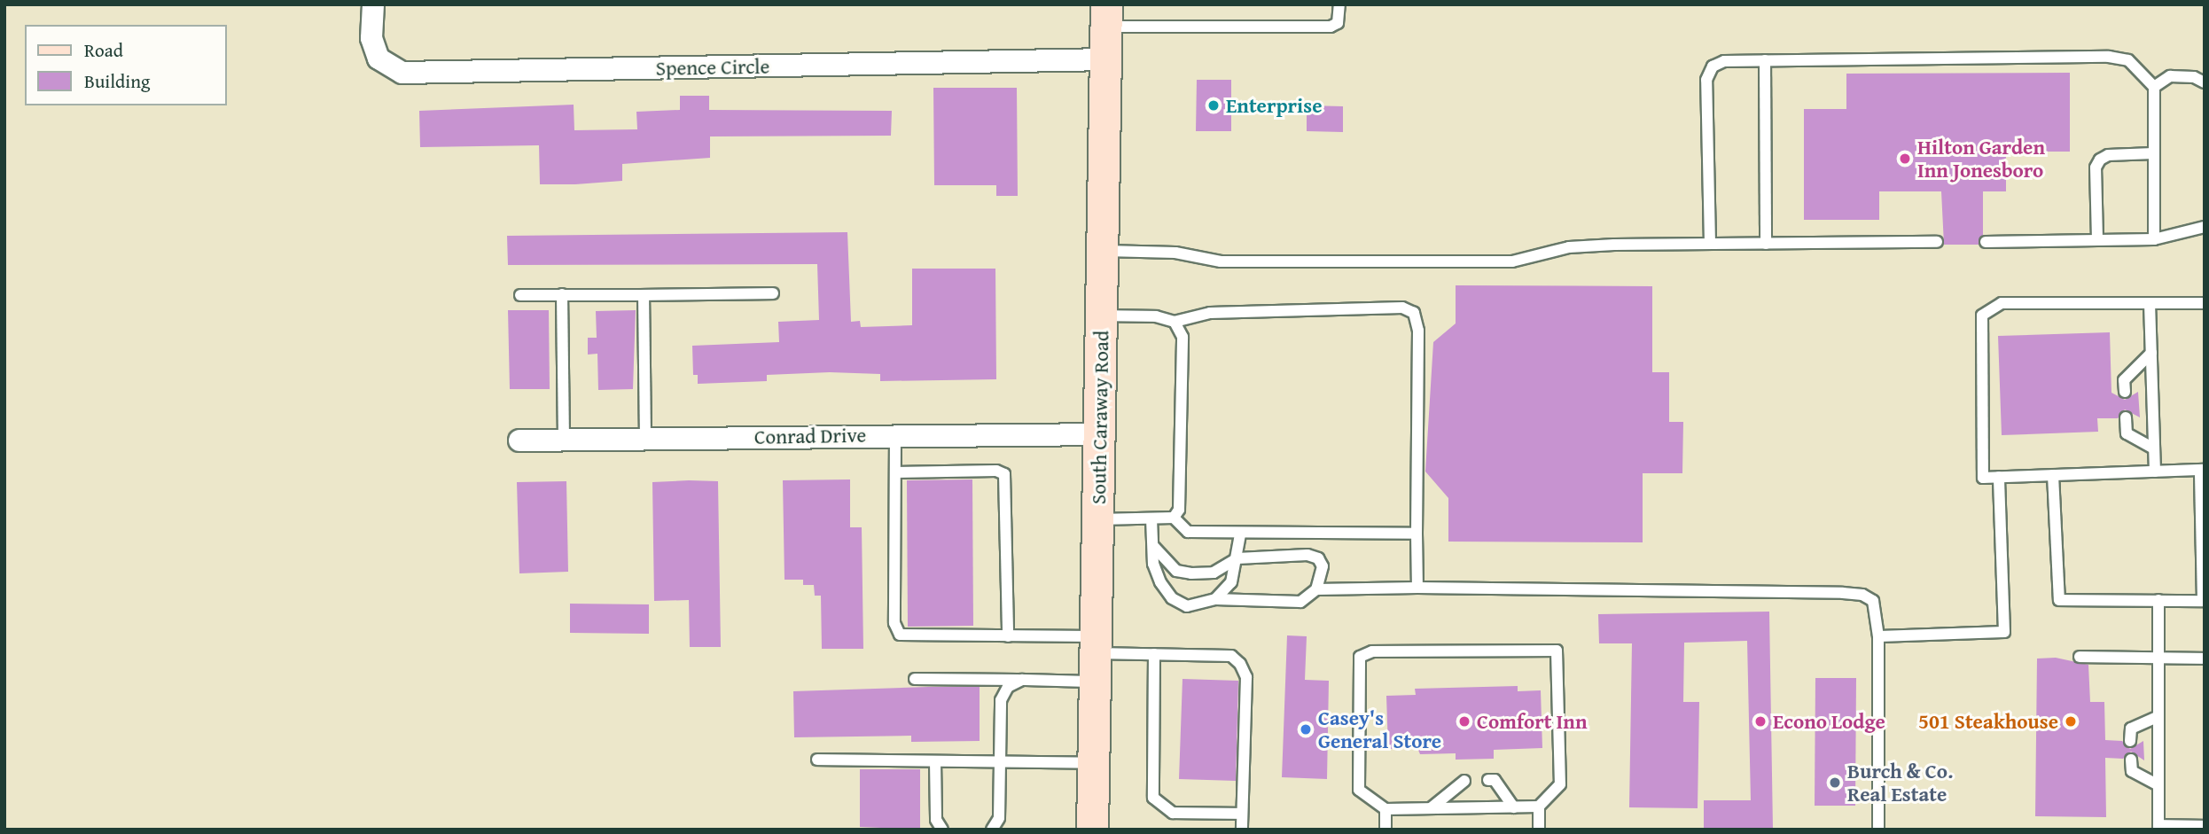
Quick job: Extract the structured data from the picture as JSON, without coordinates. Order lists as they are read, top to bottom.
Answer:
{
  "streets": {
    "main road": ["South Caraway Road"],
    "street": ["Spence Circle", "Conrad Drive"]
  },
  "crossings": [
    ["Spence Circle", "South Caraway Road"],
    ["South Caraway Road", "Conrad Drive"]
  ],
  "places": [
    "Enterprise",
    "Hilton Garden Inn Jonesboro",
    "Comfort Inn",
    "Econo Lodge",
    "501 Steakhouse",
    "Casey's General Store",
    "Burch & Co. Real Estate"
  ],
  "legend": ["Road", "Building"]
}
